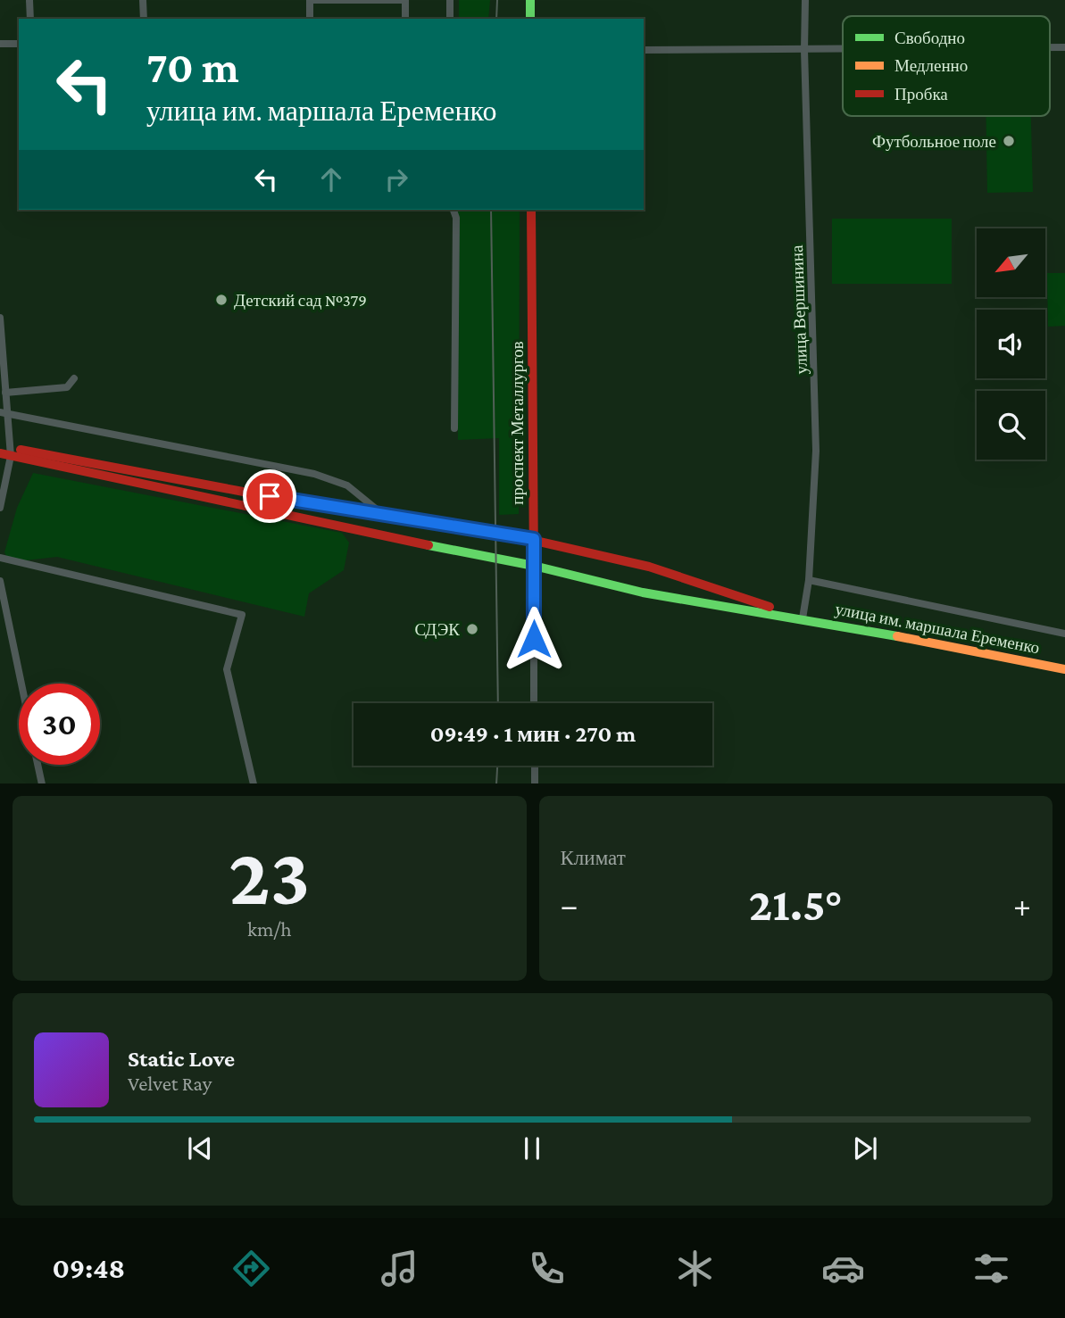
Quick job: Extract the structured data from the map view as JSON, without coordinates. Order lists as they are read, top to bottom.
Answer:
{
  "streets": {
    "main road": ["проспект Металлургов", "улица им. маршала Еременко"],
    "street": ["улица Вершинина"]
  },
  "crossings": [
    ["улица Вершинина", "улица им. маршала Еременко"],
    ["проспект Металлургов", "улица им. маршала Еременко"]
  ],
  "places": ["Футбольное поле", "Детский сад №379", "СДЭК"],
  "legend": ["Свободно", "Медленно", "Пробка"],
  "north": "bottom left",
  "page": {
    "turn": ["70 m", "улица им. маршала Еременко"],
    "limit": "30",
    "trip": "09:49 · 1 мин · 270 m",
    "tile": [
      ["23", "km/h"],
      "Климат"
    ],
    "heat": ["−", "21.5°", "+"],
    "song": ["Static Love", "Velvet Ray"],
    "tabs": "09:48"
  }
}
